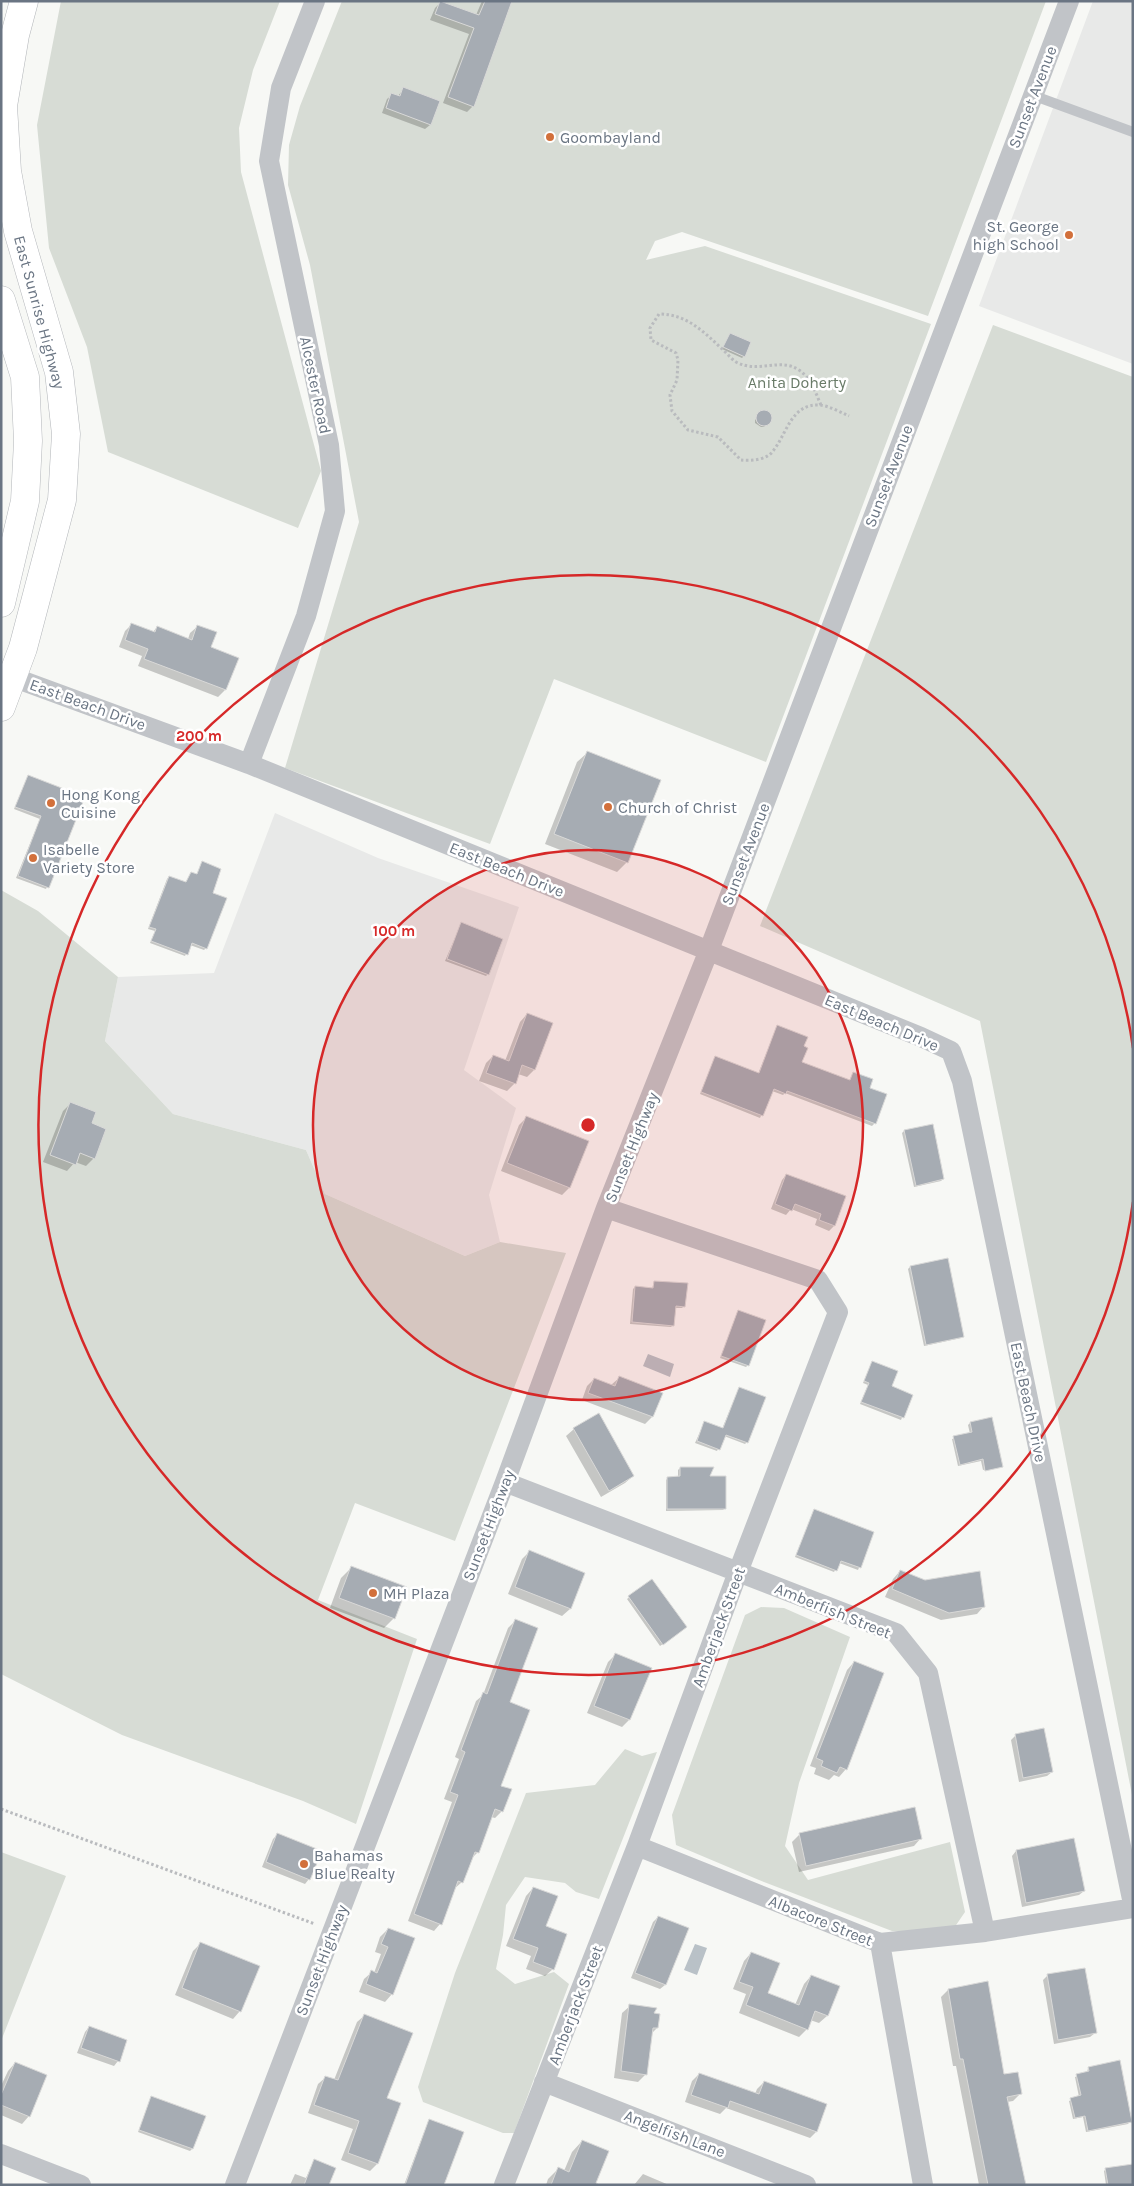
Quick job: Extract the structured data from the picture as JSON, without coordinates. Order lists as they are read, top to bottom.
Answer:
{
  "streets": {
    "main road": ["East Sunrise Highway"],
    "street": [
      "Sunset Avenue",
      "Alcester Road",
      "East Beach Drive",
      "Sunset Highway",
      "Amberfish Street",
      "Amberjack Street",
      "Albacore Street",
      "Angelfish Lane"
    ]
  },
  "crossings": [
    ["Sunset Avenue", "East Beach Drive"],
    ["Sunset Avenue", "Sunset Highway"],
    ["East Sunrise Highway", "East Beach Drive"],
    ["Alcester Road", "East Beach Drive"],
    ["East Beach Drive", "Sunset Highway"],
    ["Sunset Highway", "Amberfish Street"],
    ["Sunset Highway", "Amberjack Street"],
    ["Amberfish Street", "Amberjack Street"],
    ["Amberfish Street", "Albacore Street"],
    ["Amberjack Street", "Albacore Street"],
    ["Amberjack Street", "Angelfish Lane"]
  ],
  "parks": ["Anita Doherty"],
  "places": [
    "Goombayland",
    "St. George high School",
    "Hong Kong Cuisine",
    "Church of Christ",
    "Isabelle Variety Store",
    "MH Plaza",
    "Bahamas Blue Realty"
  ],
  "rings": ["200 m", "100 m"]
}
